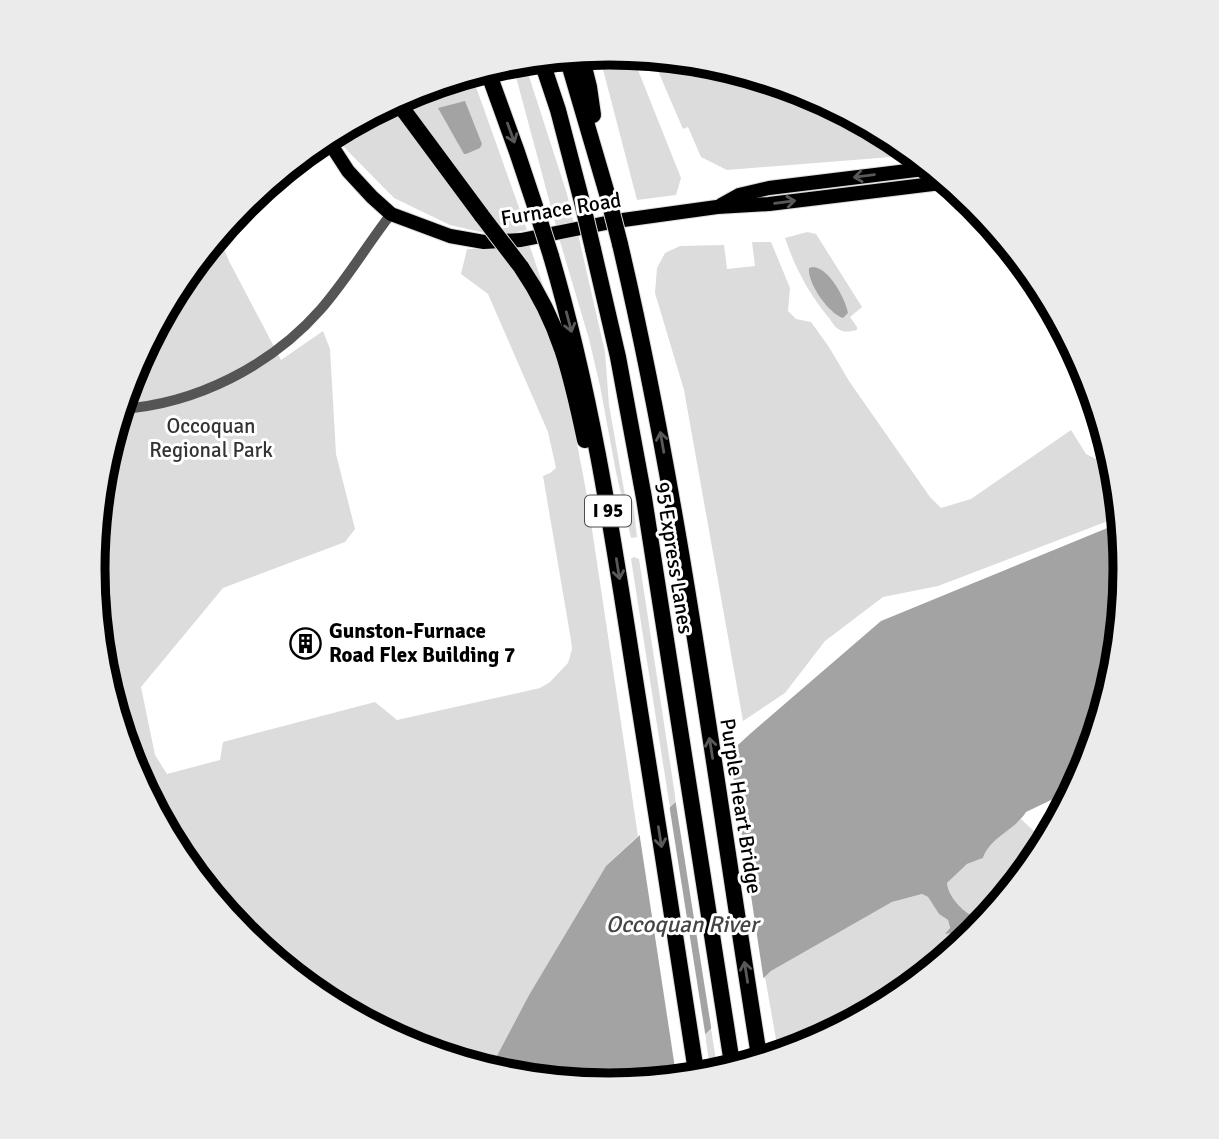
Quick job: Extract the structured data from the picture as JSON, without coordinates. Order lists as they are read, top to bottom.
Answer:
{
  "streets": {
    "highway": ["I 95", "95 Express Lanes", "Purple Heart Bridge"],
    "main road": ["Furnace Road"]
  },
  "water": ["Occoquan River"],
  "parks": ["Occoquan Regional Park"],
  "places": {
    "building": ["Gunston-Furnace Road Flex Building 7"]
  }
}
